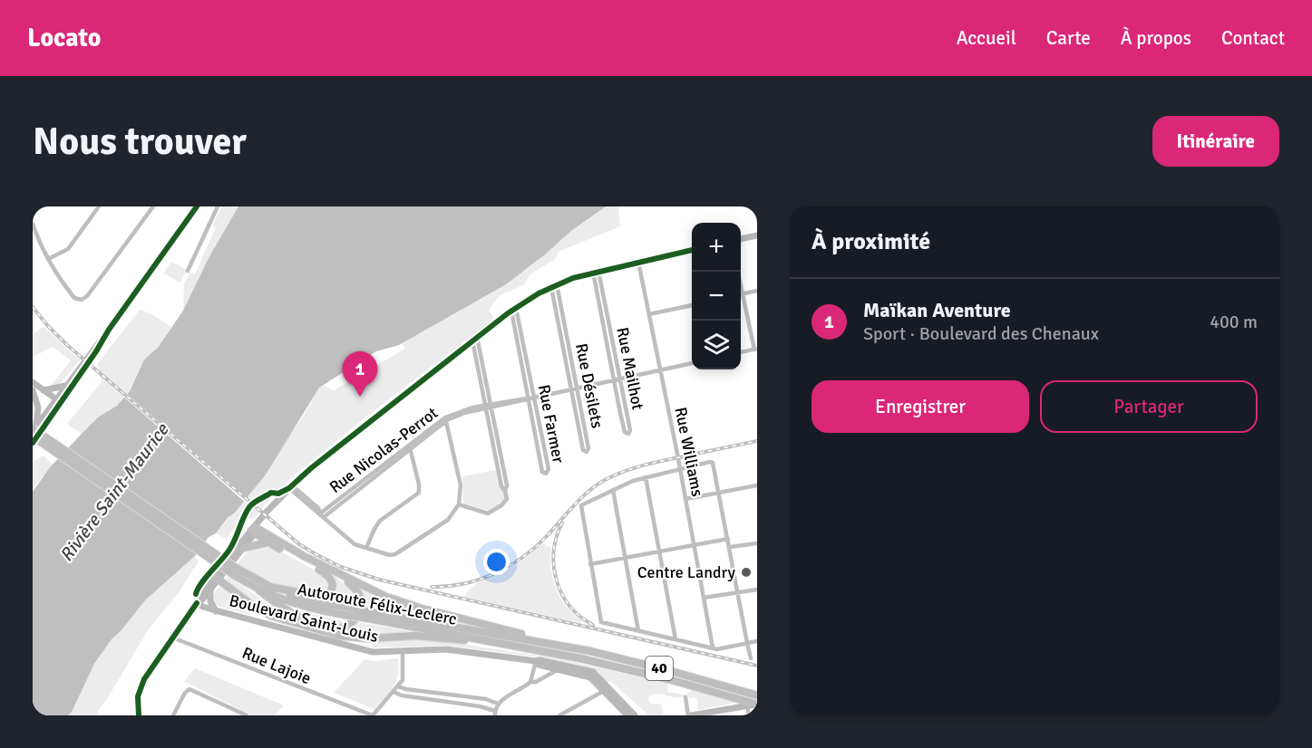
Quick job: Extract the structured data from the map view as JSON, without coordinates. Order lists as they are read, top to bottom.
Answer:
{
  "streets": {
    "highway": ["Autoroute Félix-Leclerc", "40"],
    "street": [
      "Rue Mailhot",
      "Rue Désilets",
      "Rue Farmer",
      "Rue Nicolas-Perrot",
      "Rue Williams",
      "Boulevard Saint-Louis",
      "Rue Lajoie"
    ]
  },
  "crossings": [
    ["Rue Mailhot", "Rue Nicolas-Perrot"],
    ["Rue Désilets", "Rue Nicolas-Perrot"],
    ["Rue Farmer", "Rue Nicolas-Perrot"],
    ["Rue Nicolas-Perrot", "Rue Williams"]
  ],
  "water": ["Rivière Saint-Maurice"],
  "places": ["Centre Landry"],
  "page": {
    "header": "Locato",
    "nav": [
      "Accueil",
      "Carte",
      "À propos",
      "Contact"
    ],
    "buttons": [
      "Itinéraire",
      ["Enregistrer", "Partager"]
    ],
    "title": "Nous trouver",
    "heading": "À proximité",
    "map_buttons": ["+", "−"],
    "list": [
      {
        "mark": "1",
        "name": "Maïkan Aventure",
        "note": "Sport · Boulevard des Chenaux",
        "value": "400 m"
      }
    ],
    "pins": "1"
  }
}
